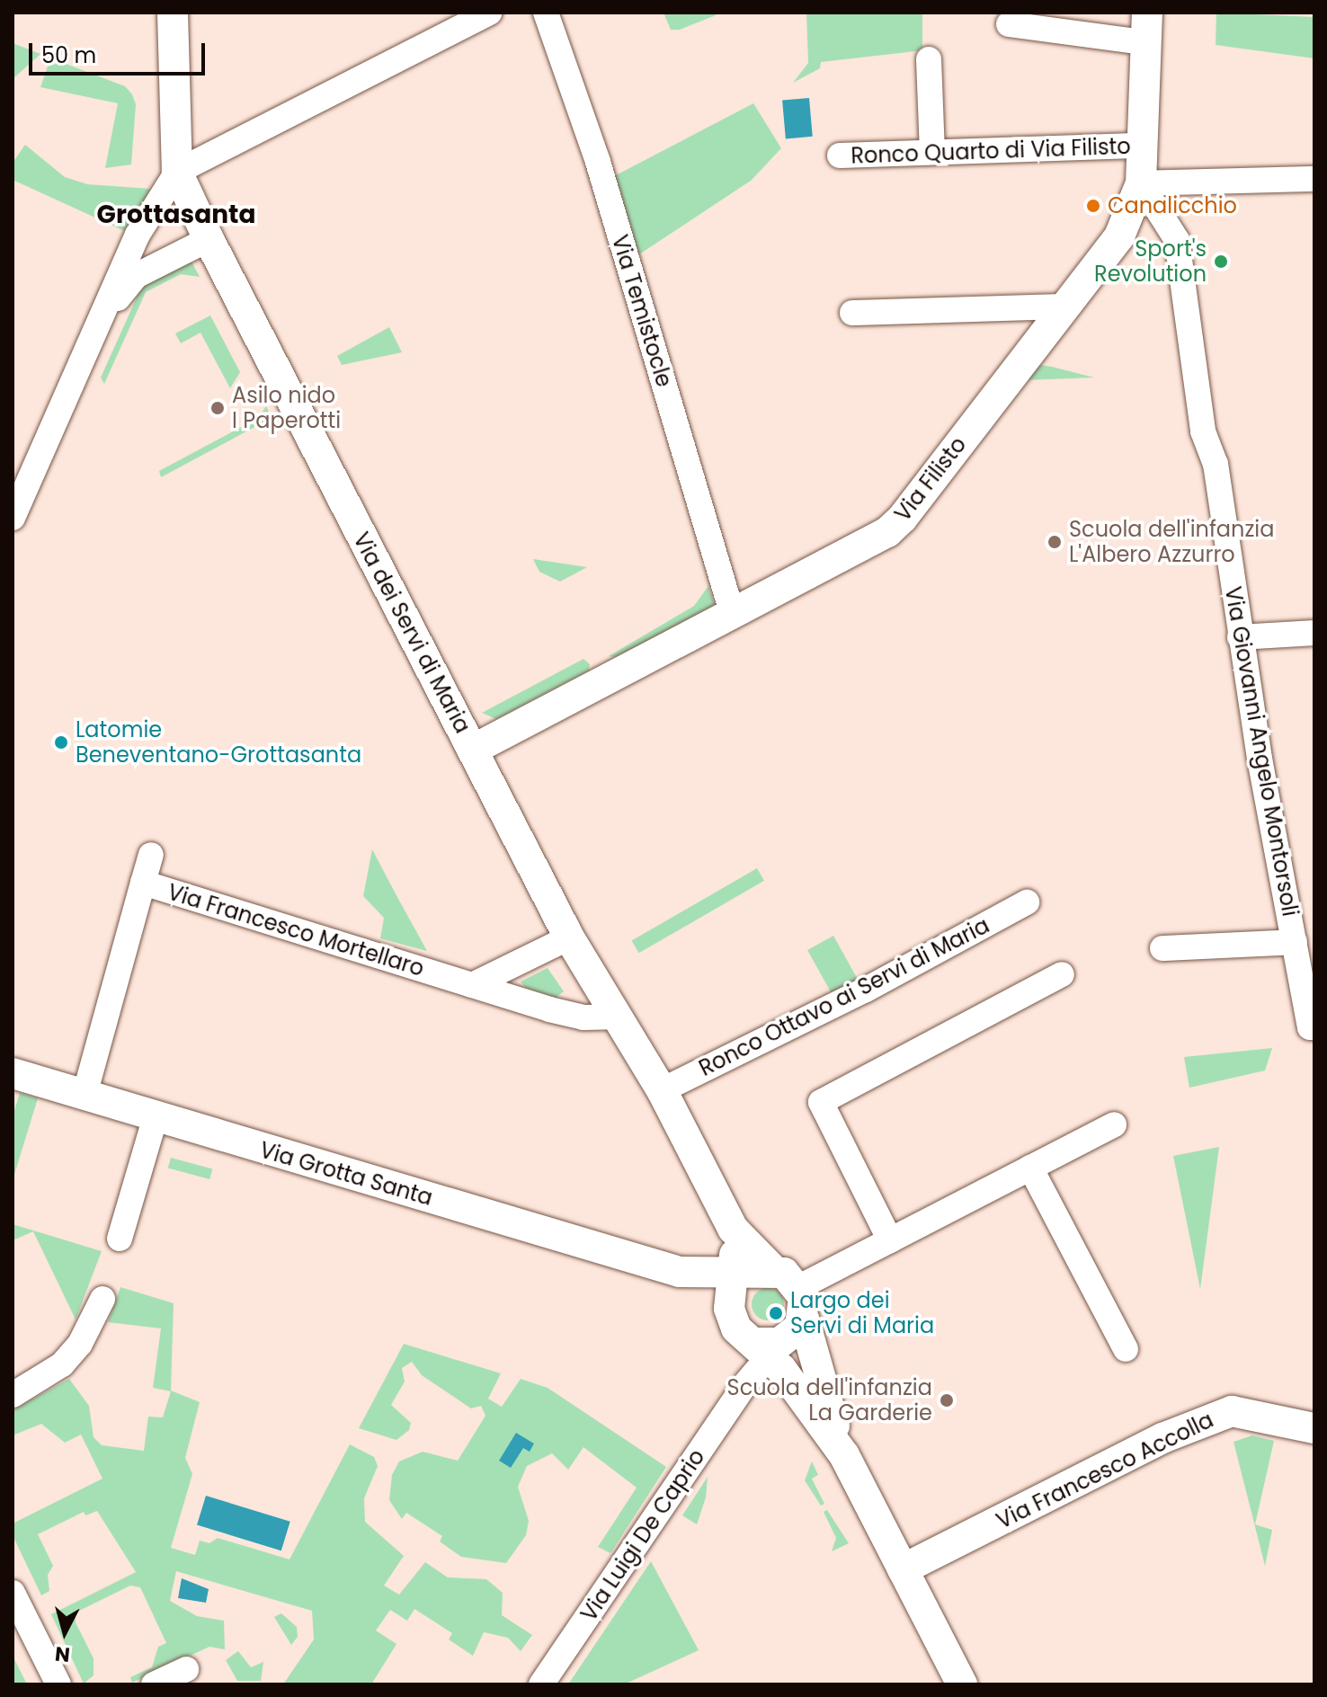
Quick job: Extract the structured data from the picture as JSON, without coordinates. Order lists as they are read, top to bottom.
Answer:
{
  "streets": {
    "street": [
      "Ronco Quarto di Via Filisto",
      "Via Temistocle",
      "Via Filisto",
      "Via dei Servi di Maria",
      "Via Giovanni Angelo Montorsoli",
      "Via Francesco Mortellaro",
      "Ronco Ottavo ai Servi di Maria",
      "Via Grotta Santa",
      "Via Francesco Accolla",
      "Via Luigi De Caprio"
    ]
  },
  "crossings": [
    ["Ronco Quarto di Via Filisto", "Via Filisto"],
    ["Via Temistocle", "Via Filisto"],
    ["Via Filisto", "Via dei Servi di Maria"],
    ["Via Filisto", "Via Giovanni Angelo Montorsoli"],
    ["Via dei Servi di Maria", "Via Francesco Mortellaro"],
    ["Via dei Servi di Maria", "Ronco Ottavo ai Servi di Maria"],
    ["Via dei Servi di Maria", "Via Grotta Santa"],
    ["Via Francesco Mortellaro", "Via Grotta Santa"]
  ],
  "districts": ["Grottasanta"],
  "places": [
    "Canalicchio",
    "Sport's Revolution",
    "Asilo nido I Paperotti",
    "Scuola dell'infanzia L'Albero Azzurro",
    "Latomie Beneventano-Grottasanta",
    "Largo dei Servi di Maria",
    "Scuola dell'infanzia La Garderie"
  ],
  "scale_bar": "50 m",
  "north": "bottom"
}
